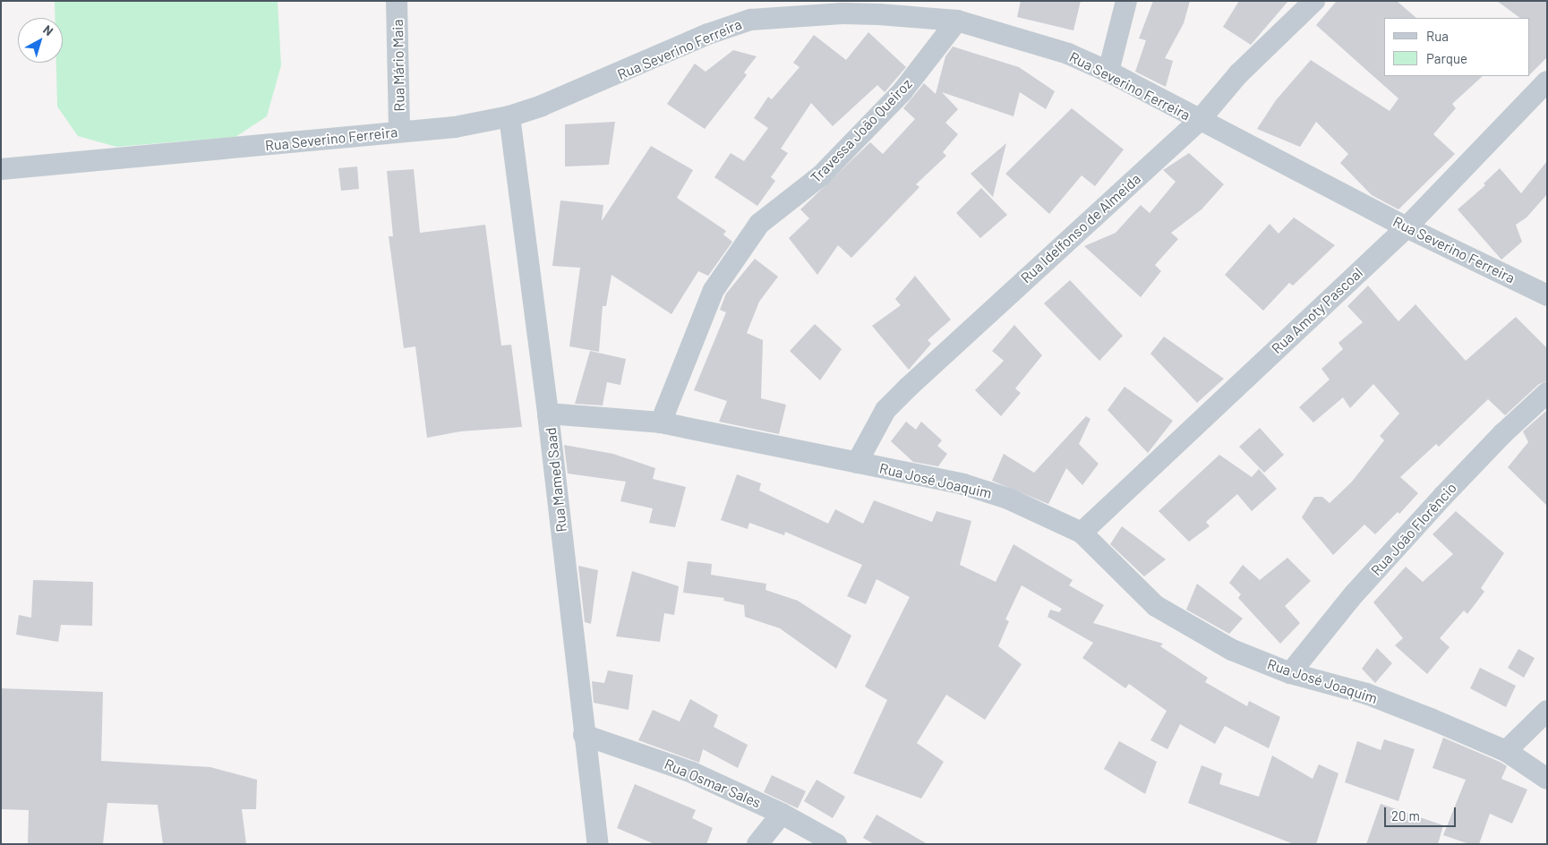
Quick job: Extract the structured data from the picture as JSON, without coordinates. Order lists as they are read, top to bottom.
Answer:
{
  "streets": {
    "street": [
      "Rua Severino Ferreira",
      "Rua Mário Maia",
      "Travessa João Queiroz",
      "Rua Idelfonso de Almeida",
      "Rua Amoty Pascoal",
      "Rua Mamed Saad",
      "Rua José Joaquim",
      "Rua João Florêncio",
      "Rua Osmar Sales"
    ]
  },
  "crossings": [
    ["Rua Severino Ferreira", "Rua Mário Maia"],
    ["Rua Severino Ferreira", "Travessa João Queiroz"],
    ["Rua Severino Ferreira", "Rua Idelfonso de Almeida"],
    ["Rua Severino Ferreira", "Rua Amoty Pascoal"],
    ["Rua Severino Ferreira", "Rua Mamed Saad"],
    ["Travessa João Queiroz", "Rua José Joaquim"],
    ["Rua Idelfonso de Almeida", "Rua José Joaquim"],
    ["Rua Amoty Pascoal", "Rua José Joaquim"],
    ["Rua Mamed Saad", "Rua José Joaquim"],
    ["Rua Mamed Saad", "Rua Osmar Sales"],
    ["Rua José Joaquim", "Rua João Florêncio"]
  ],
  "legend": ["Rua", "Parque"],
  "scale_bar": "20 m",
  "north": "top right"
}
